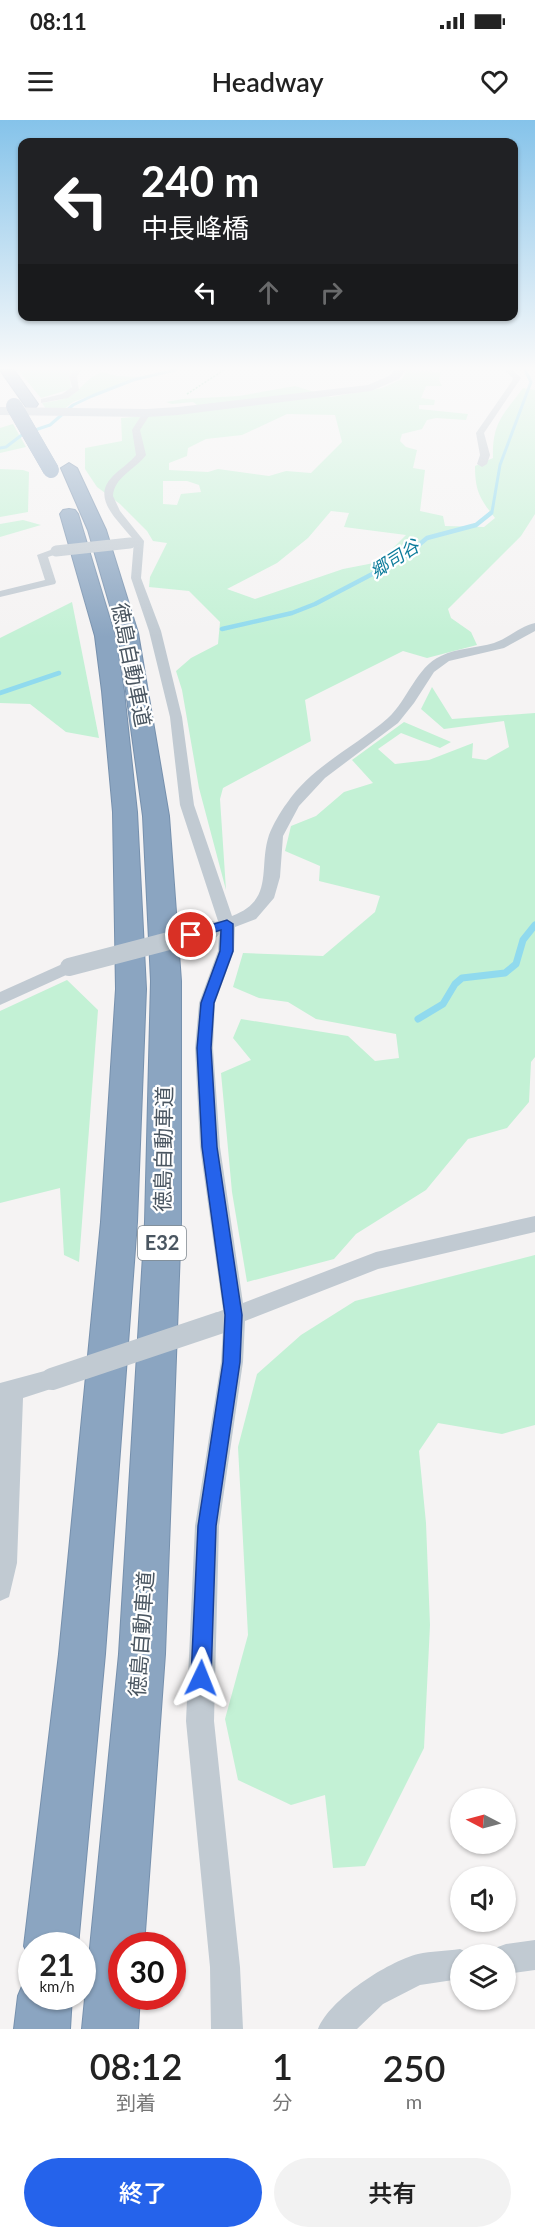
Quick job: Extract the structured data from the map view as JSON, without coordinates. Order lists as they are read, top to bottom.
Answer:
{
  "streets": {
    "highway": ["徳島自動車道", "E32"]
  },
  "water": ["郷司谷"],
  "north": "left",
  "page": {
    "status": "08:11",
    "header": "Headway",
    "turn": ["240 m", "中長峰橋"],
    "speed": "21 km/h",
    "limit": "30",
    "eta": [
      "08:12",
      "到着",
      "1",
      "分",
      "250",
      "m"
    ],
    "buttons": ["終了", "共有"]
  }
}
